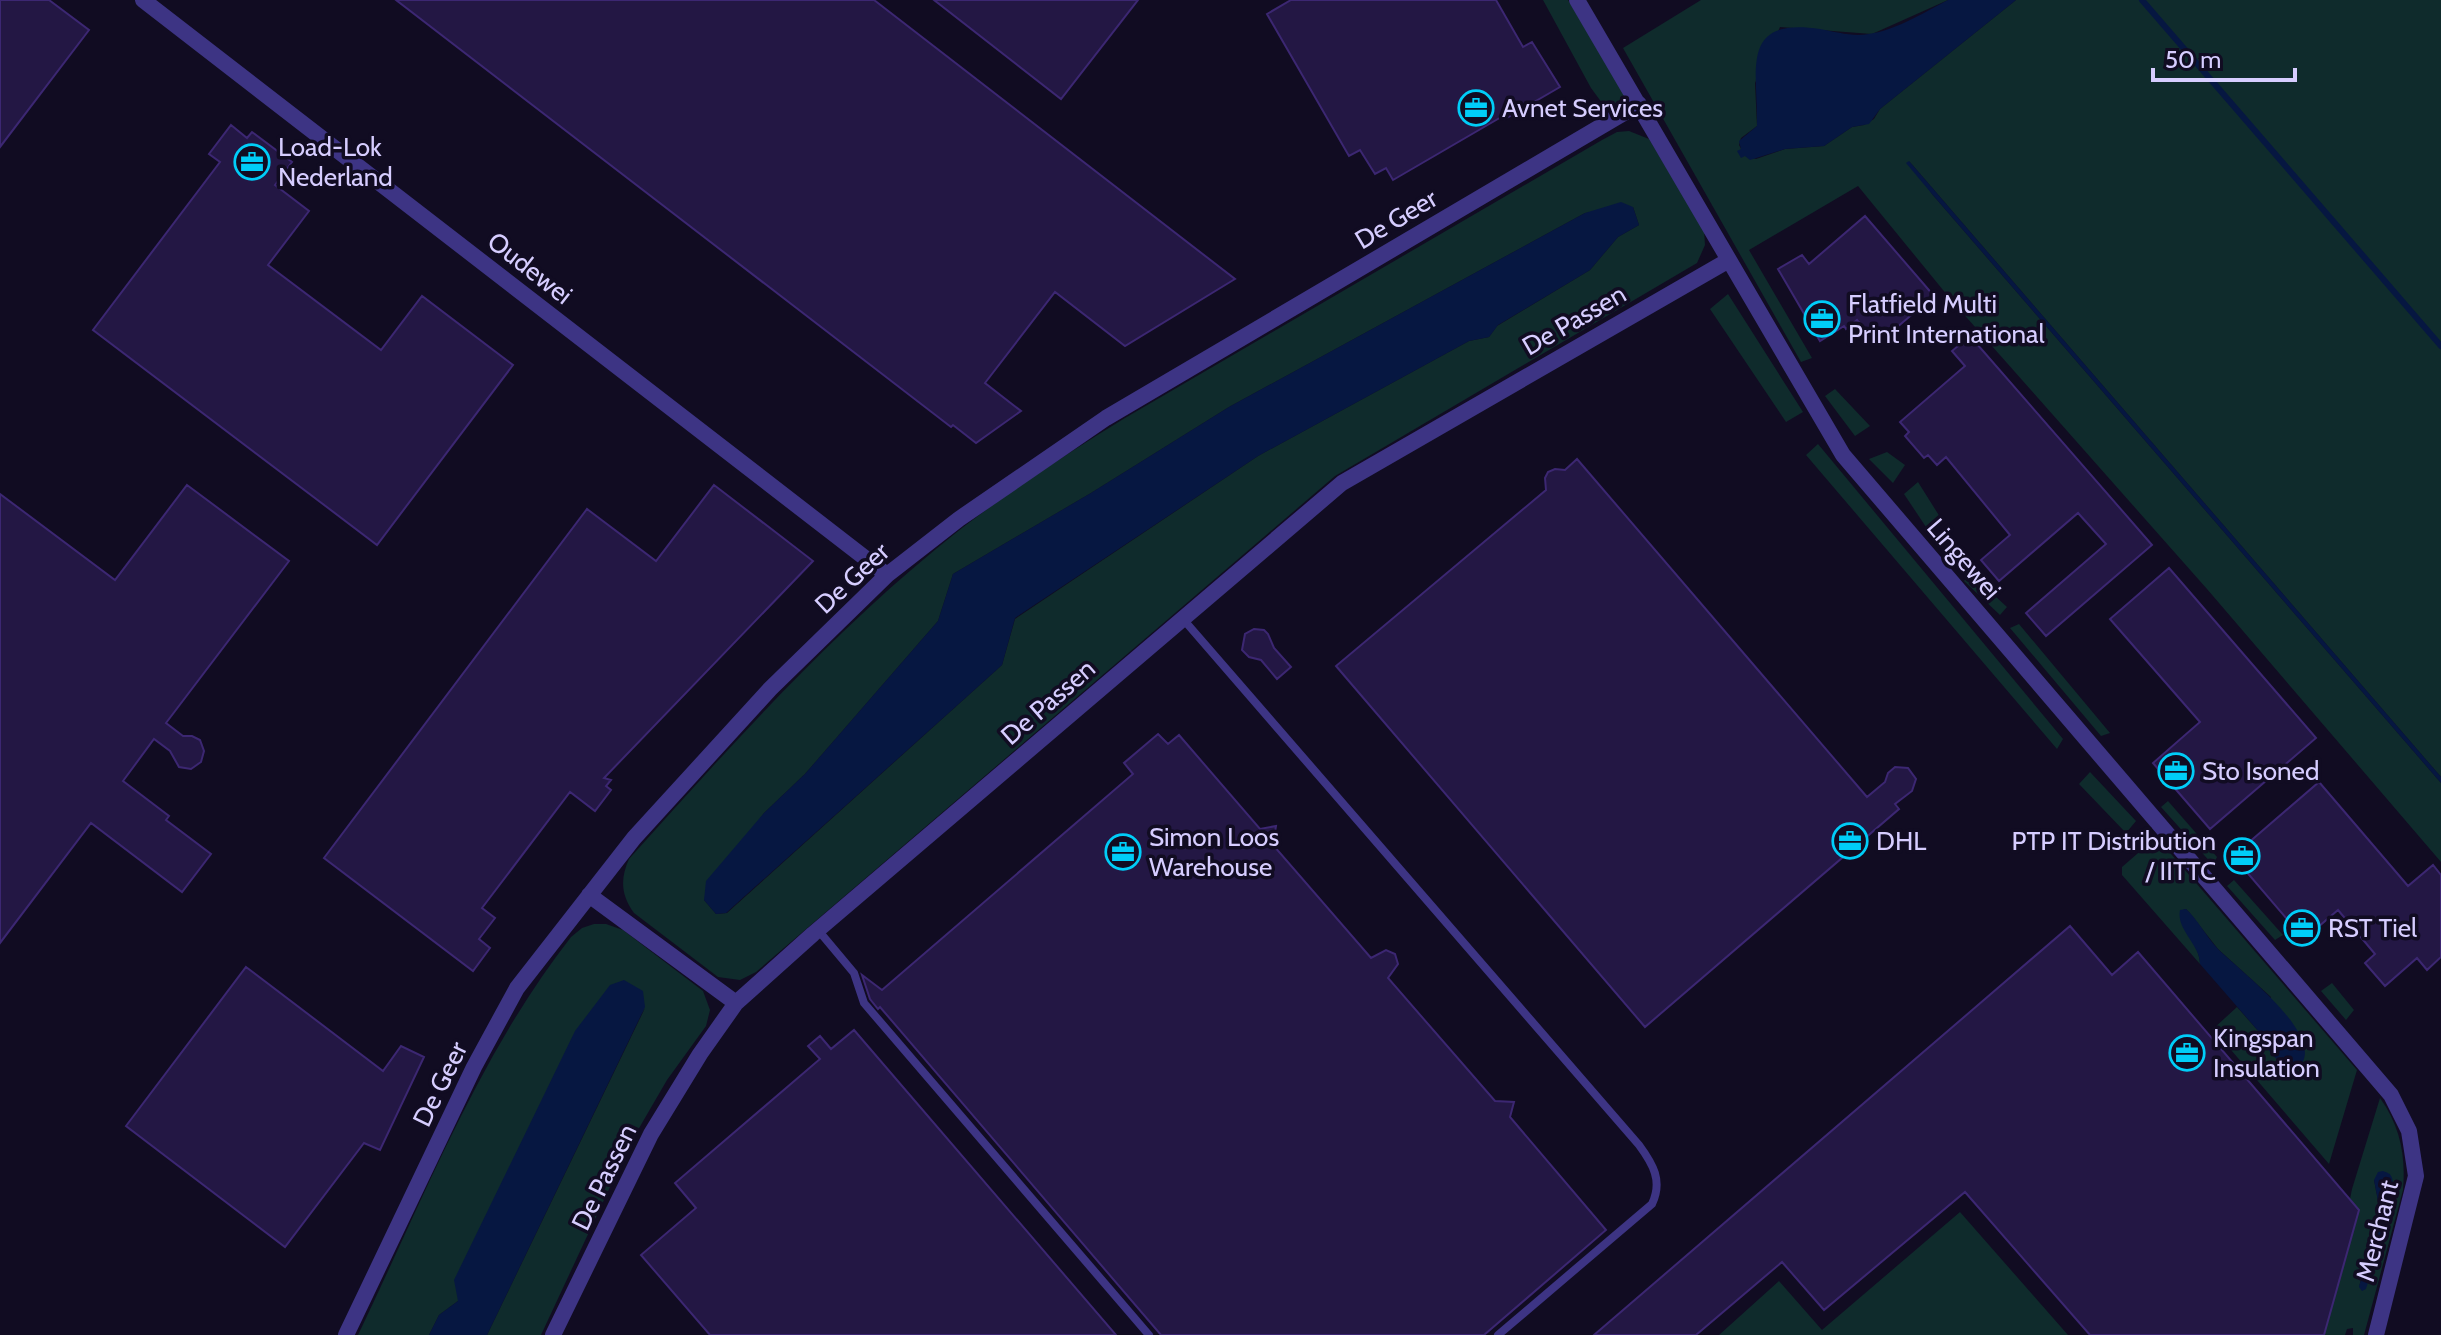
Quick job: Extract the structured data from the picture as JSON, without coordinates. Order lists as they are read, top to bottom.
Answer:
{
  "streets": {
    "street": [
      "De Geer",
      "Oudewei",
      "De Passen",
      "Lingewei",
      "Merchant"
    ]
  },
  "crossings": [
    ["De Geer", "Oudewei"],
    ["De Geer", "Lingewei"],
    ["De Passen", "Lingewei"],
    ["Lingewei", "Merchant"]
  ],
  "places": {
    "office": [
      "Avnet Services",
      "Load-Lok Nederland",
      "Flatfield Multi Print International",
      "Sto Isoned",
      "DHL",
      "Simon Loos Warehouse",
      "PTP IT Distribution / IITTC",
      "RST Tiel",
      "Kingspan Insulation"
    ]
  },
  "scale_bar": "50 m"
}
